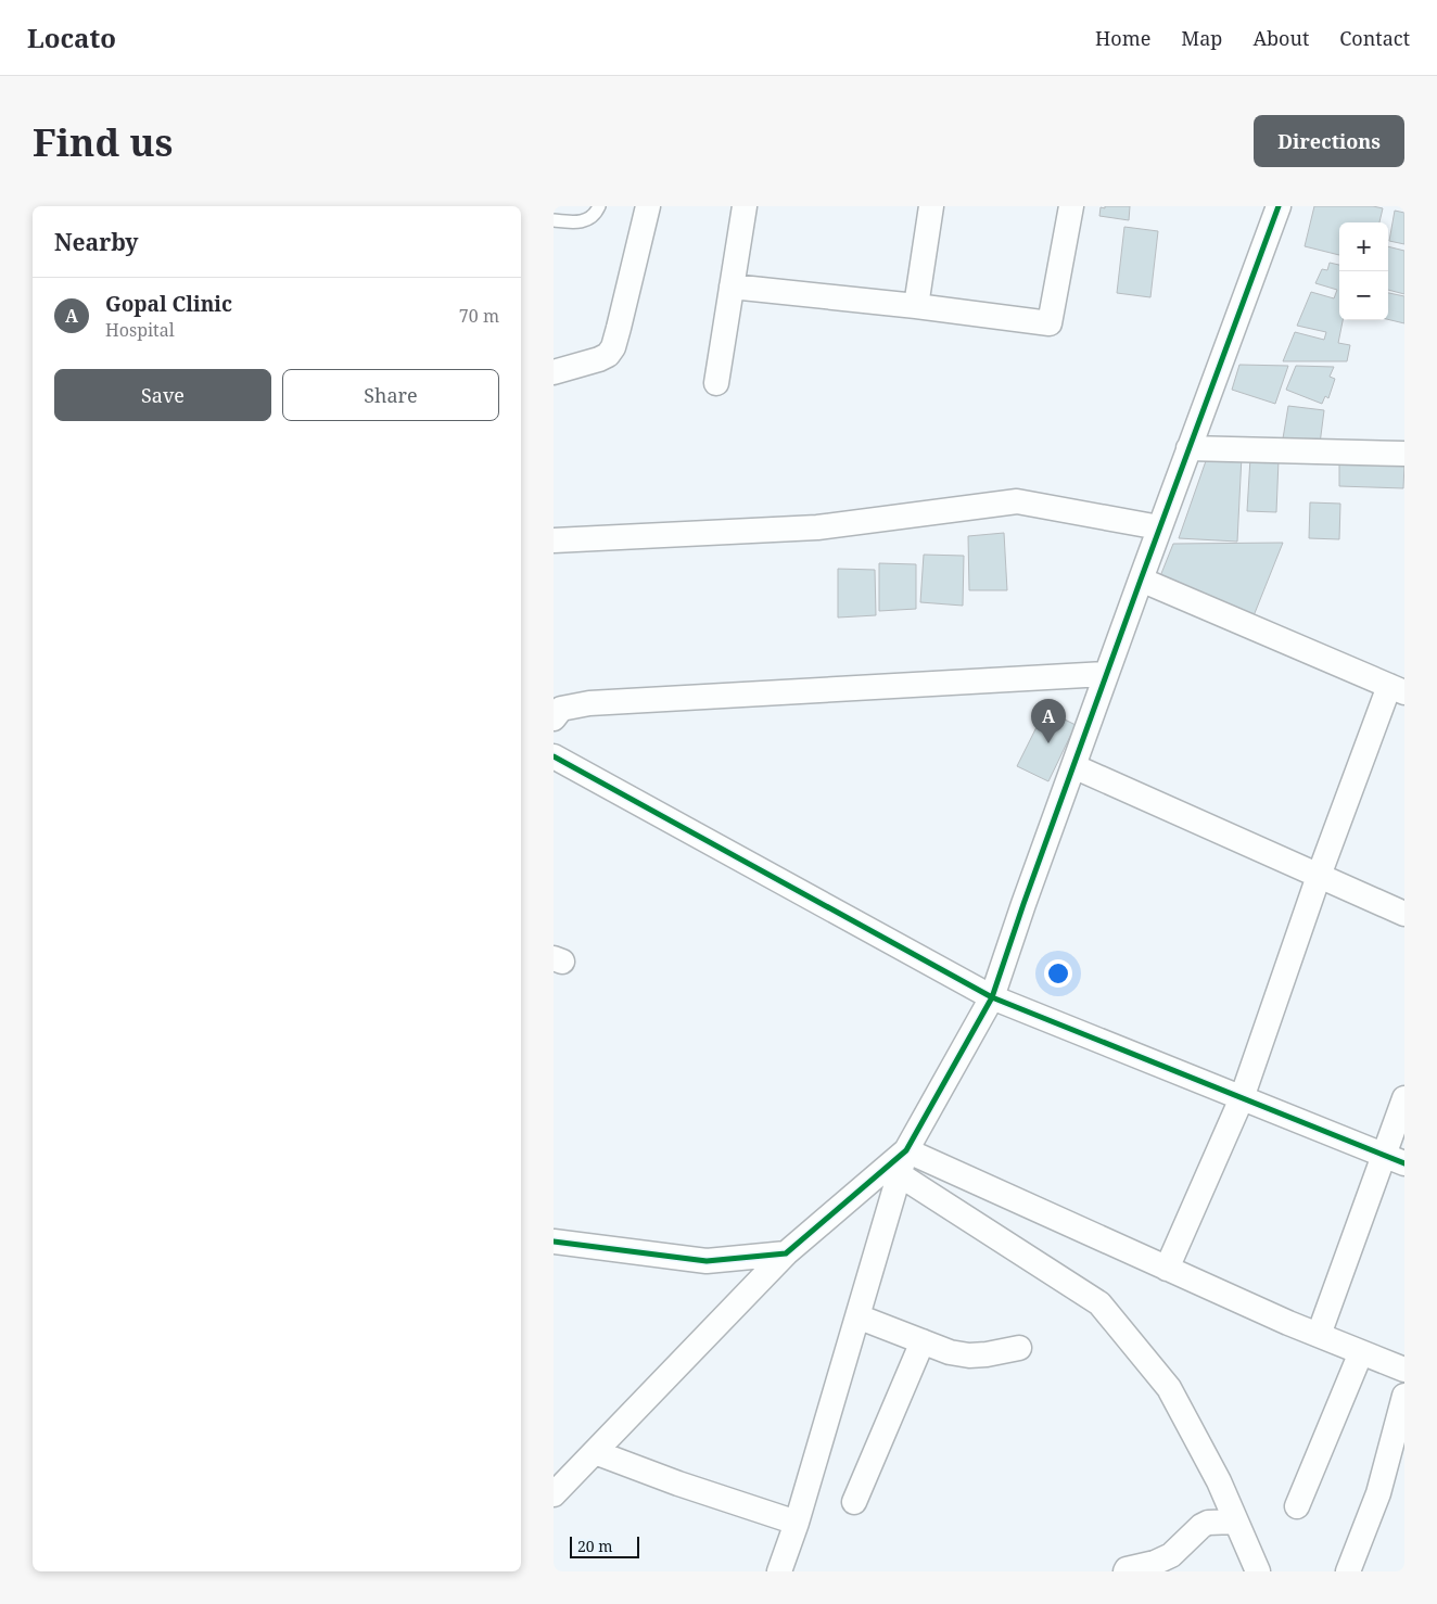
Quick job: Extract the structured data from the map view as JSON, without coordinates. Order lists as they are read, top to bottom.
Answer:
{
  "scale_bar": "20 m",
  "page": {
    "header": "Locato",
    "nav": [
      "Home",
      "Map",
      "About",
      "Contact"
    ],
    "buttons": [
      "Directions",
      ["Save", "Share"]
    ],
    "title": "Find us",
    "heading": "Nearby",
    "map_buttons": ["+", "−"],
    "list": [
      {
        "mark": "A",
        "name": "Gopal Clinic",
        "note": "Hospital",
        "value": "70 m"
      }
    ],
    "pins": "A",
    "scale": "20 m"
  }
}
